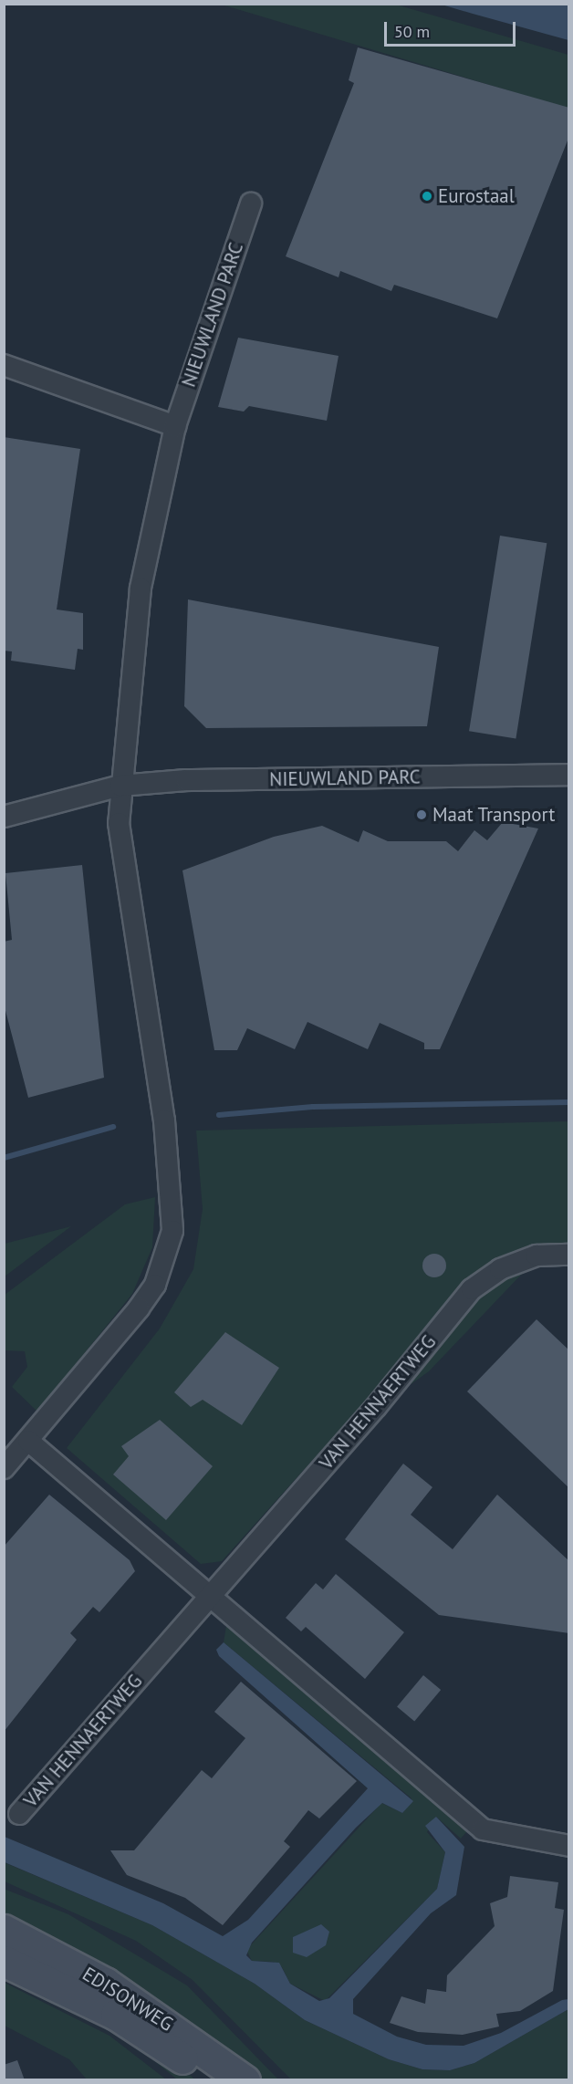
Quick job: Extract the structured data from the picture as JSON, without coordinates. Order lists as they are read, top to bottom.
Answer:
{
  "streets": {
    "main road": ["EDISONWEG"],
    "street": ["NIEUWLAND PARC", "VAN HENNAERTWEG"]
  },
  "places": ["Eurostaal", "Maat Transport"],
  "scale_bar": "50 m"
}
